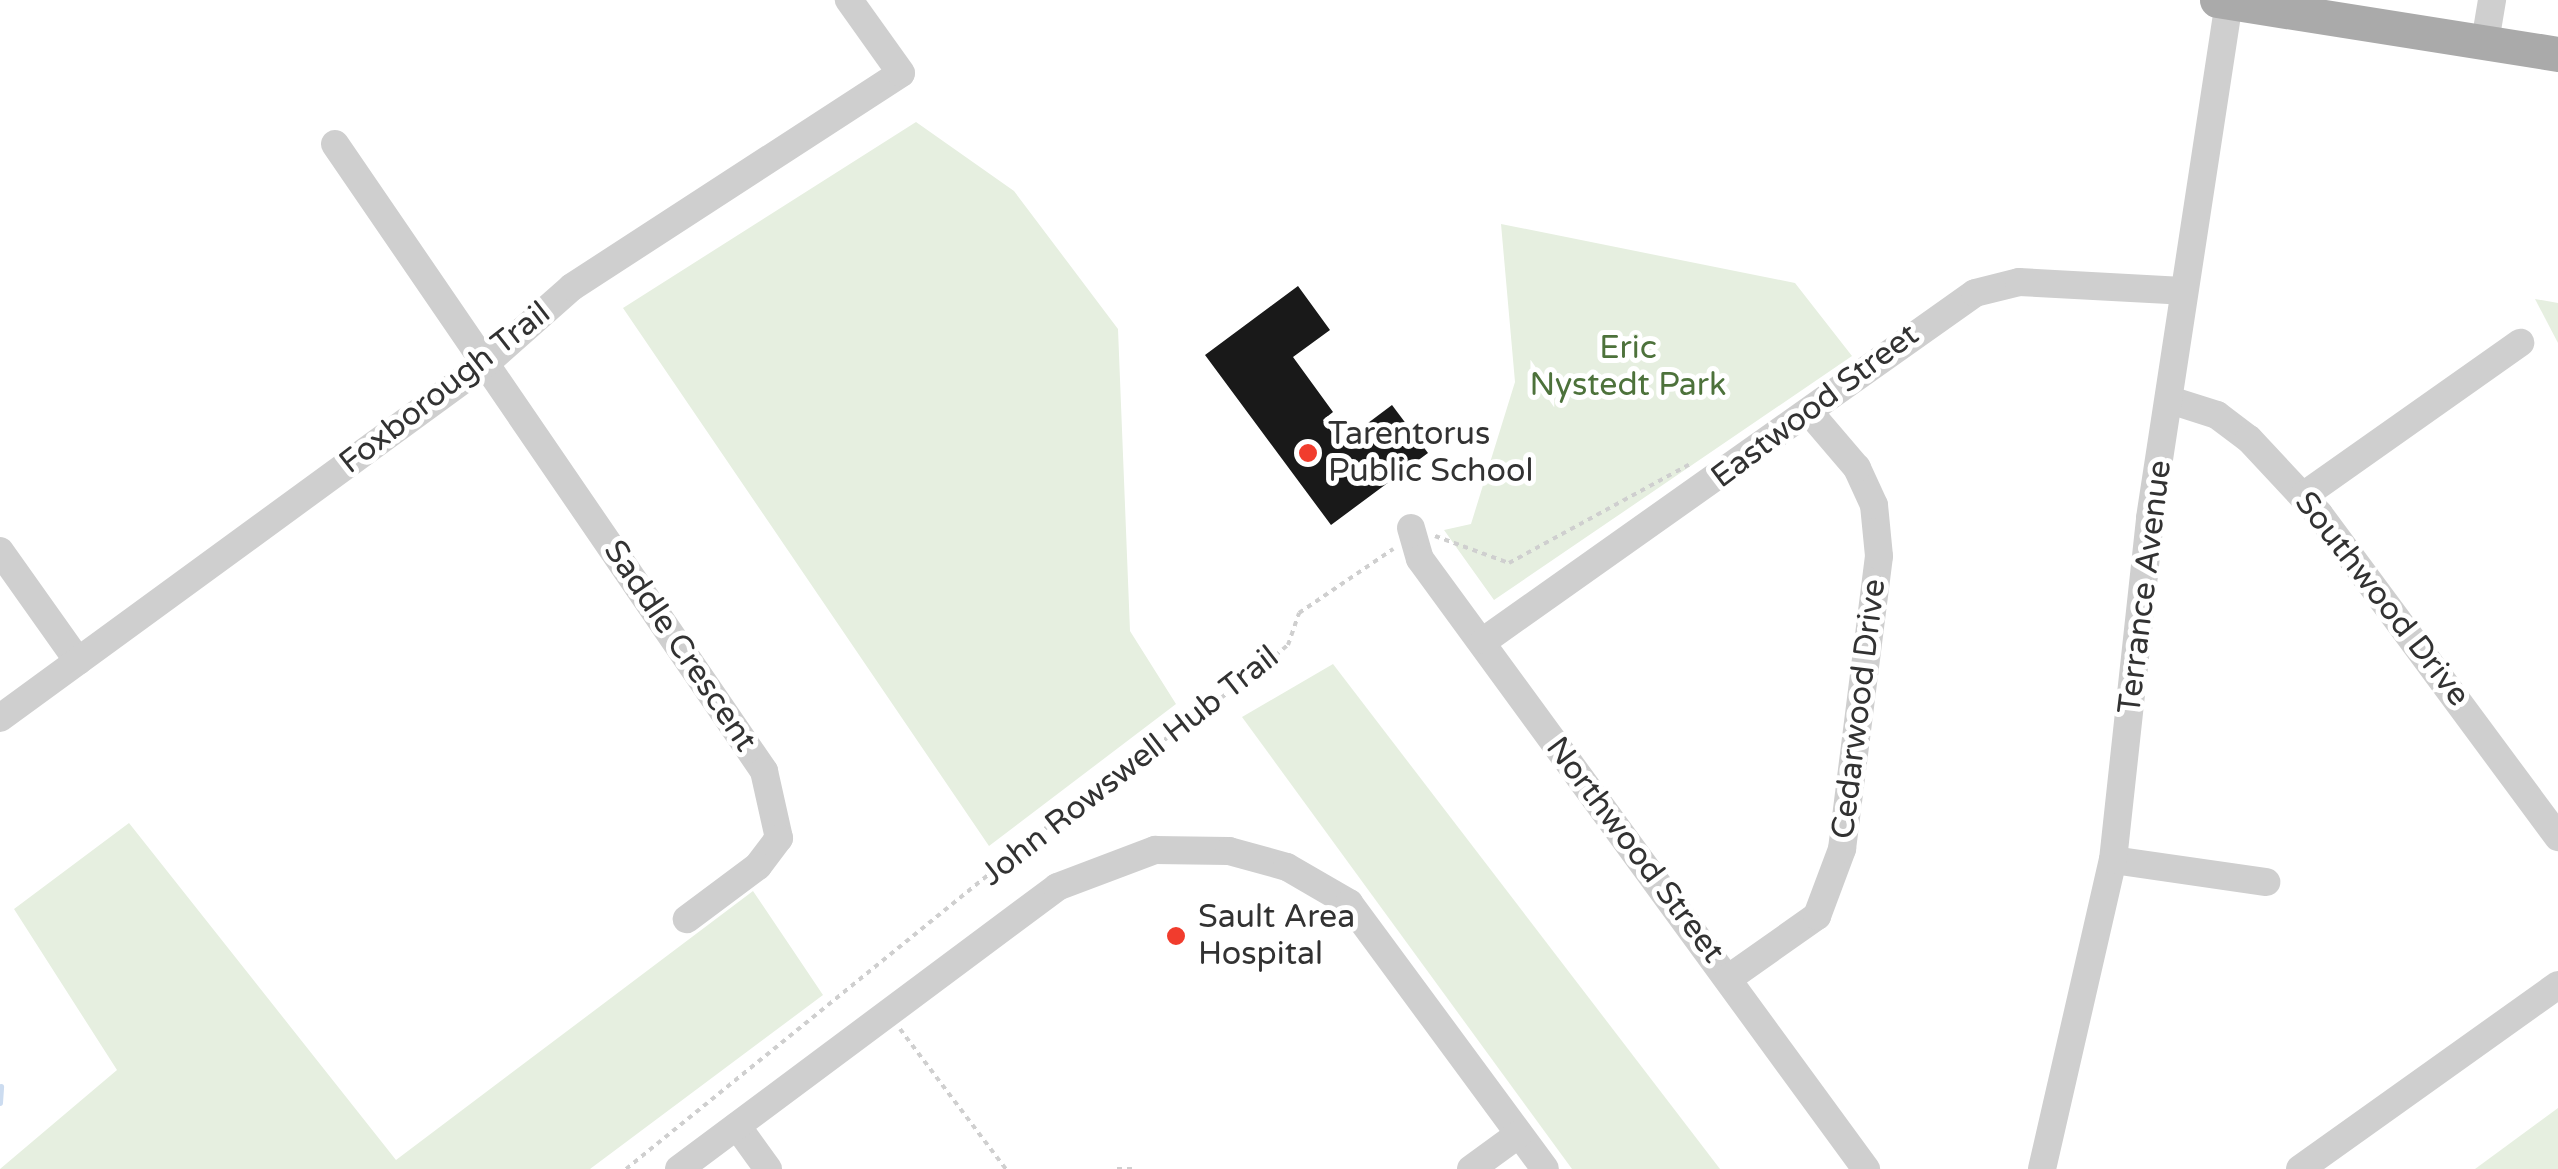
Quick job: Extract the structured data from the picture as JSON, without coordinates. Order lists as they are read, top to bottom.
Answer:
{
  "streets": {
    "street": [
      "Foxborough Trail",
      "Eastwood Street",
      "Terrance Avenue",
      "Southwood Drive",
      "Saddle Crescent",
      "Cedarwood Drive",
      "Northwood Street"
    ],
    "path": ["John Rowswell Hub Trail"]
  },
  "crossings": [
    ["Foxborough Trail", "Saddle Crescent"],
    ["Eastwood Street", "Terrance Avenue"],
    ["Eastwood Street", "Cedarwood Drive"],
    ["Eastwood Street", "Northwood Street"],
    ["Terrance Avenue", "Southwood Drive"],
    ["Cedarwood Drive", "Northwood Street"],
    ["John Rowswell Hub Trail", "Northwood Street"]
  ],
  "parks": ["Eric Nystedt Park"],
  "places": ["Tarentorus Public School", "Sault Area Hospital"]
}
